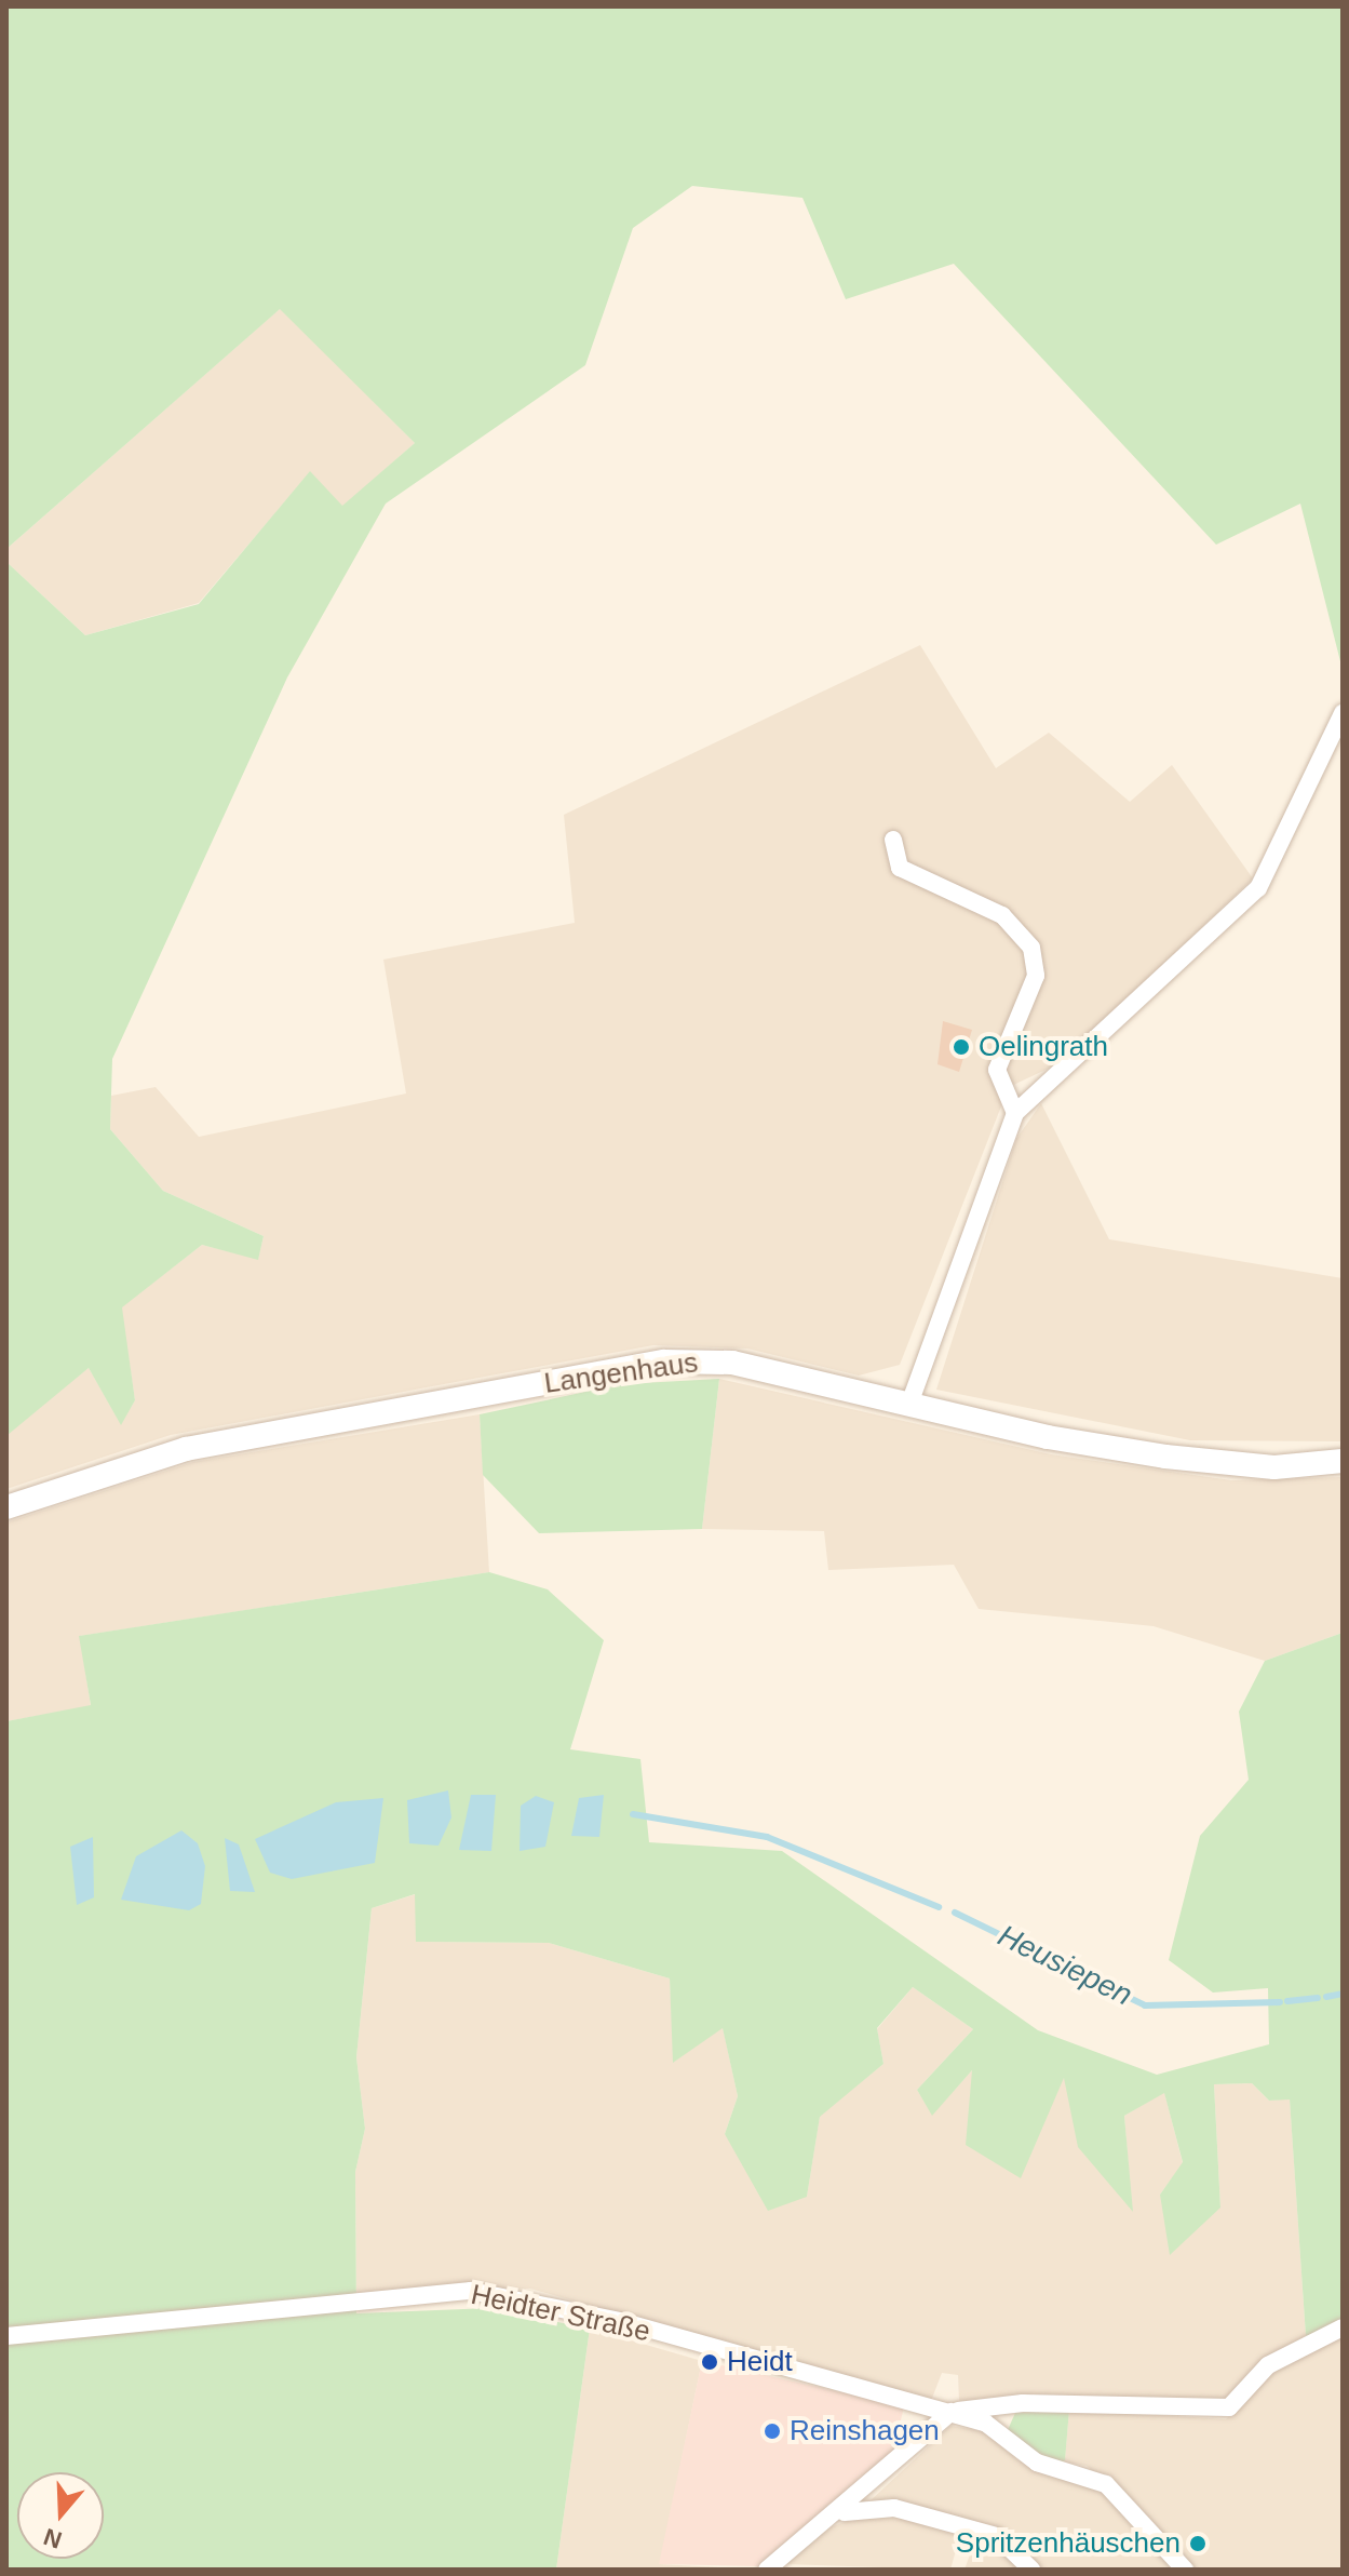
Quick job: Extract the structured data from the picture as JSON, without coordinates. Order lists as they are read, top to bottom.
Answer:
{
  "streets": {
    "street": ["Langenhaus", "Heidter Straße"]
  },
  "water": ["Heusiepen"],
  "places": [
    "Oelingrath",
    "Heidt",
    "Reinshagen",
    "Spritzenhäuschen"
  ],
  "north": "bottom"
}
